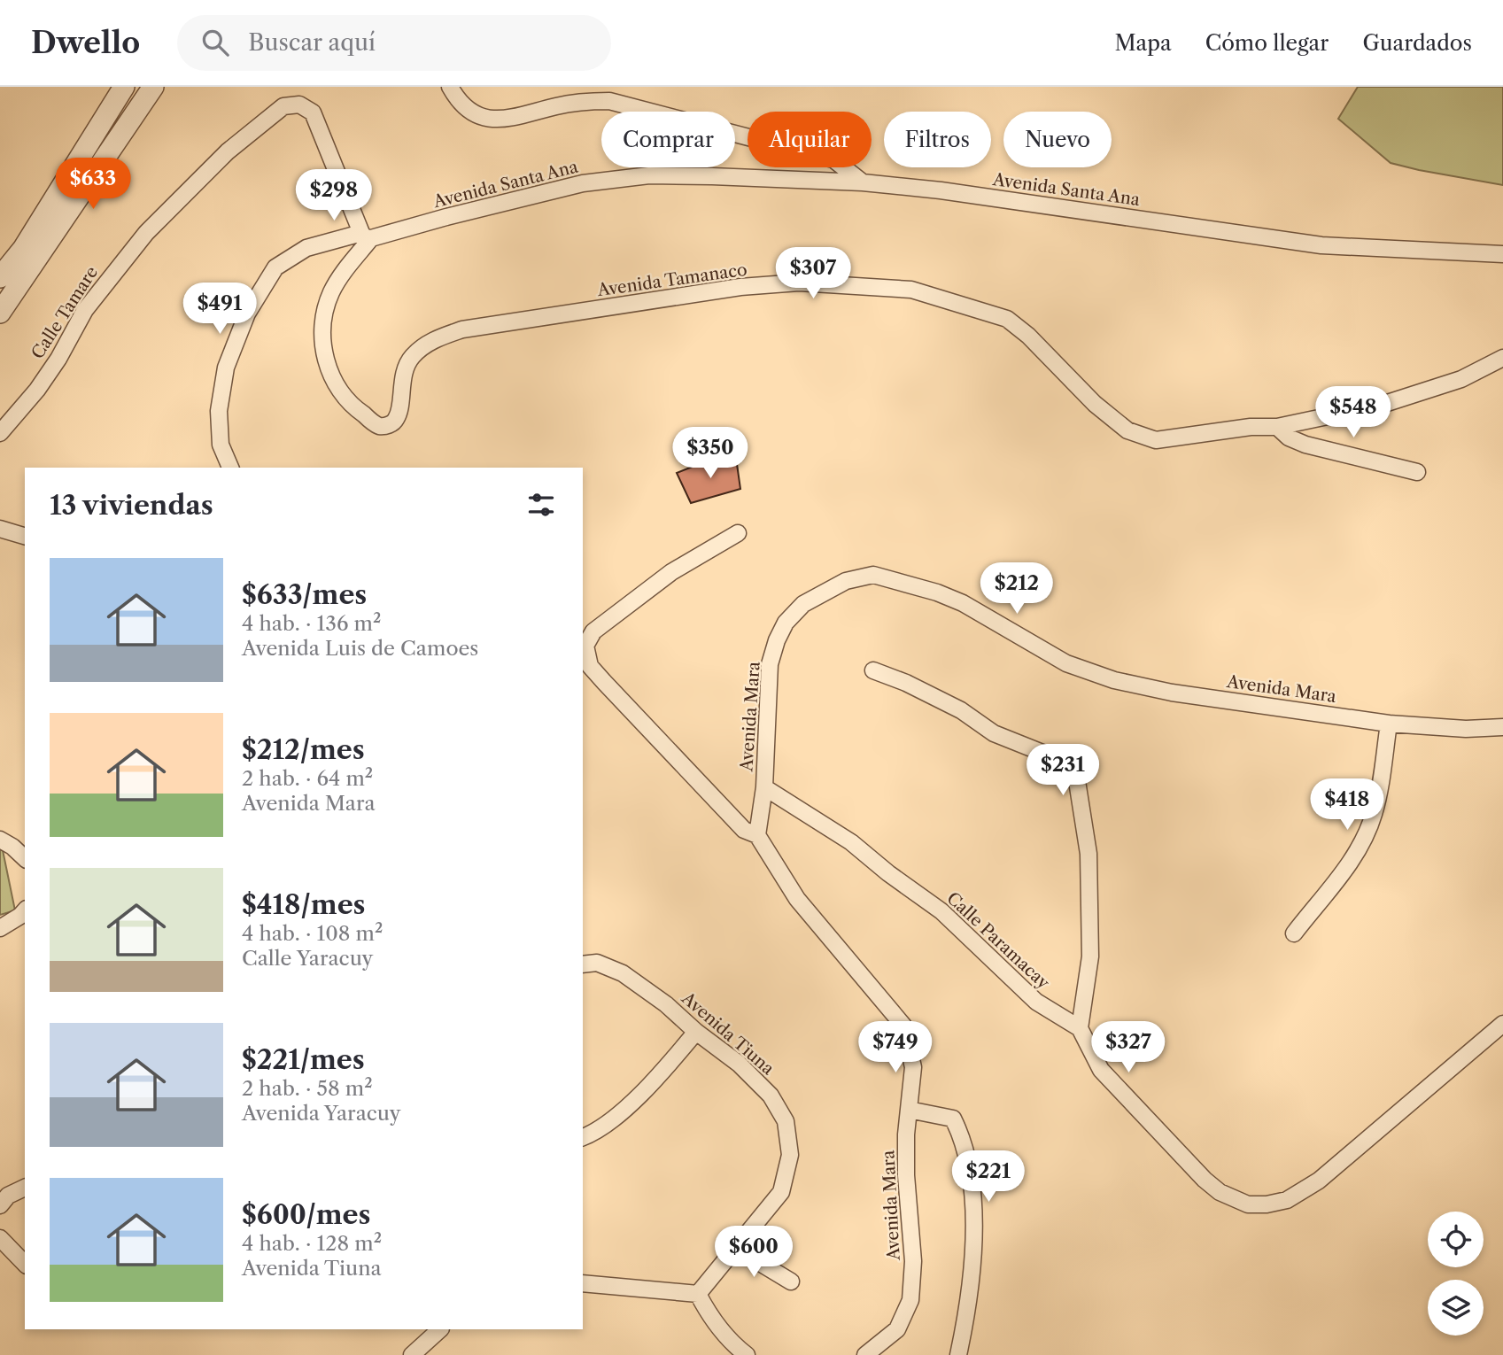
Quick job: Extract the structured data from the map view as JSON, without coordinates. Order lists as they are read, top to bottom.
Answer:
{
  "streets": {
    "street": [
      "Avenida Santa Ana",
      "Avenida Tamanaco",
      "Calle Tamare",
      "Avenida Mara",
      "Calle Paramacay",
      "Avenida Tiuna"
    ]
  },
  "crossings": [
    ["Avenida Santa Ana", "Avenida Tamanaco"],
    ["Avenida Santa Ana", "Calle Tamare"],
    ["Avenida Tamanaco", "Calle Tamare"],
    ["Avenida Mara", "Calle Paramacay"]
  ],
  "page": {
    "header": "Dwello",
    "search": "Buscar aquí",
    "nav": ["Mapa", "Cómo llegar", "Guardados"],
    "chip": [
      "Comprar",
      "Alquilar",
      "Filtros",
      "Nuevo"
    ],
    "price": [
      "$633",
      "$298",
      "$307",
      "$491",
      "$548",
      "$350",
      "$212",
      "$231",
      "$418",
      "$749",
      "$327",
      "$221",
      "$600"
    ],
    "heading": "13 viviendas",
    "list": [
      {
        "name": "$633/mes",
        "note": "4 hab. · 136 m² · Avenida Luis de Camoes"
      },
      {
        "name": "$212/mes",
        "note": "2 hab. · 64 m² · Avenida Mara"
      },
      {
        "name": "$418/mes",
        "note": "4 hab. · 108 m² · Calle Yaracuy"
      },
      {
        "name": "$221/mes",
        "note": "2 hab. · 58 m² · Avenida Yaracuy"
      },
      {
        "name": "$600/mes",
        "note": "4 hab. · 128 m² · Avenida Tiuna"
      }
    ]
  }
}
